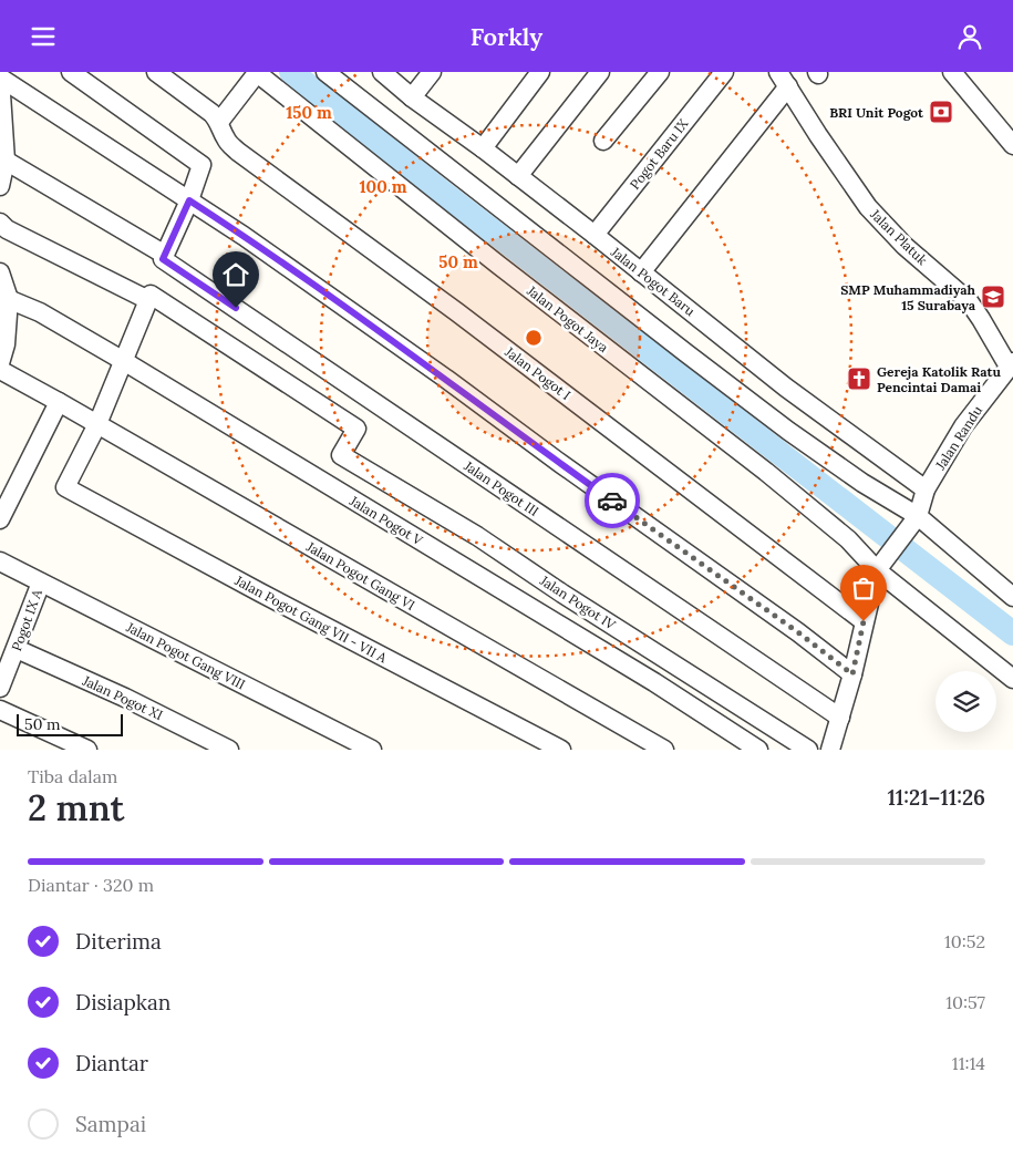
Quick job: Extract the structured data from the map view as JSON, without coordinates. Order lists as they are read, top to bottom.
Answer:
{
  "streets": {
    "street": [
      "Pogot Baru IX",
      "Jalan Platuk",
      "Jalan Pogot Baru",
      "Jalan Pogot Jaya",
      "Jalan Pogot I",
      "Jalan Randu",
      "Jalan Pogot III",
      "Jalan Pogot V",
      "Jalan Pogot Gang VI",
      "Jalan Pogot IV",
      "Jalan Pogot Gang VII - VII A",
      "Pogot IX A",
      "Jalan Pogot Gang VIII",
      "Jalan Pogot XI"
    ]
  },
  "crossings": [
    ["Pogot Baru IX", "Jalan Pogot Baru"],
    ["Jalan Platuk", "Jalan Randu"],
    ["Jalan Pogot Baru", "Jalan Randu"],
    ["Jalan Pogot Gang VI", "Jalan Pogot Gang VII - VII A"],
    ["Pogot IX A", "Jalan Pogot Gang VIII"],
    ["Pogot IX A", "Jalan Pogot XI"]
  ],
  "places": {
    "bank": ["BRI Unit Pogot"],
    "school or university": ["SMP Muhammadiyah 15 Surabaya"],
    "church": ["Gereja Katolik Ratu Pencintai Damai"]
  },
  "scale_bar": "50 m",
  "page": {
    "header": "Forkly",
    "scale": "50 m",
    "heading": ["2 mnt", "Tiba dalam", "11:21–11:26"],
    "bar": "Diantar · 320 m",
    "list": [
      ["Diterima", "10:52"],
      ["Disiapkan", "10:57"],
      ["Diantar", "11:14"],
      "Sampai"
    ]
  },
  "rings": ["150 m", "100 m", "50 m"]
}
